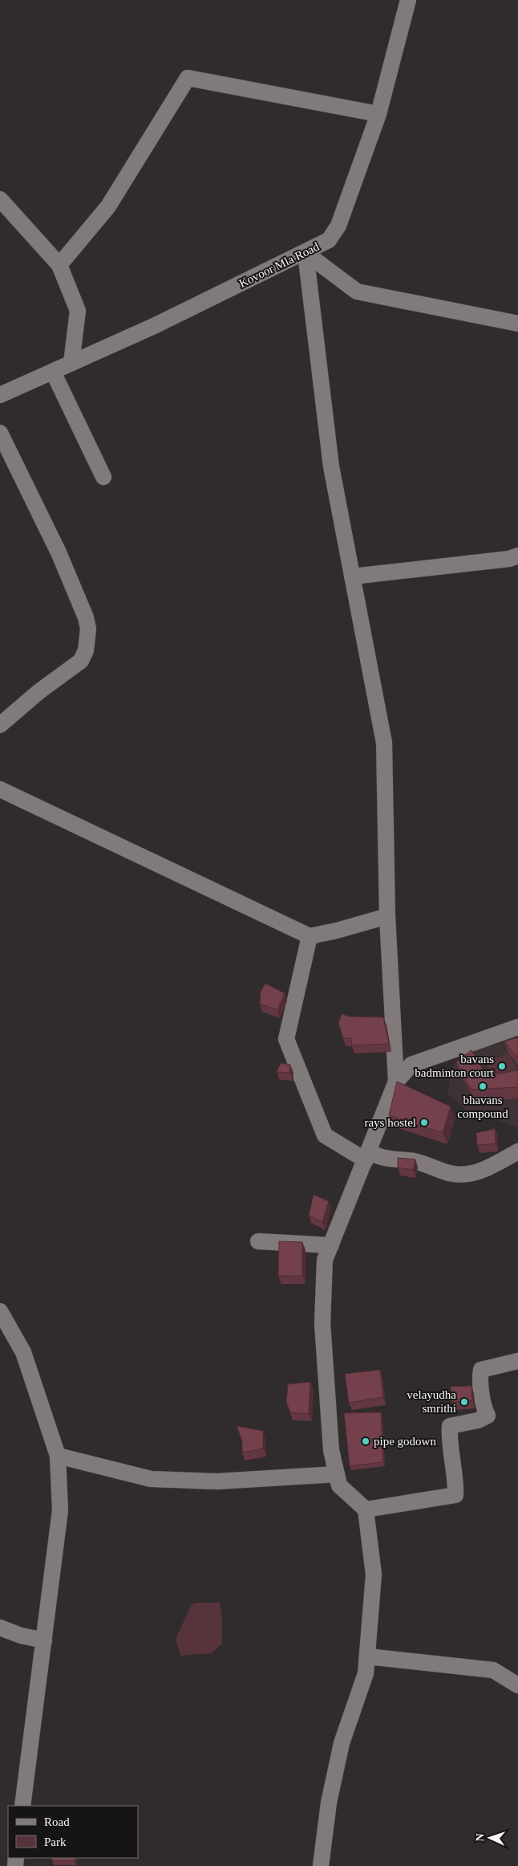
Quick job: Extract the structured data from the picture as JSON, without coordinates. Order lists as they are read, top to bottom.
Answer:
{
  "streets": {
    "street": ["Kovoor Mla Road"]
  },
  "places": [
    "bavans badminton court",
    "bhavans compound",
    "rays hostel",
    "velayudha smrithi",
    "pipe godown"
  ],
  "legend": ["Road", "Park"],
  "north": "left"
}
